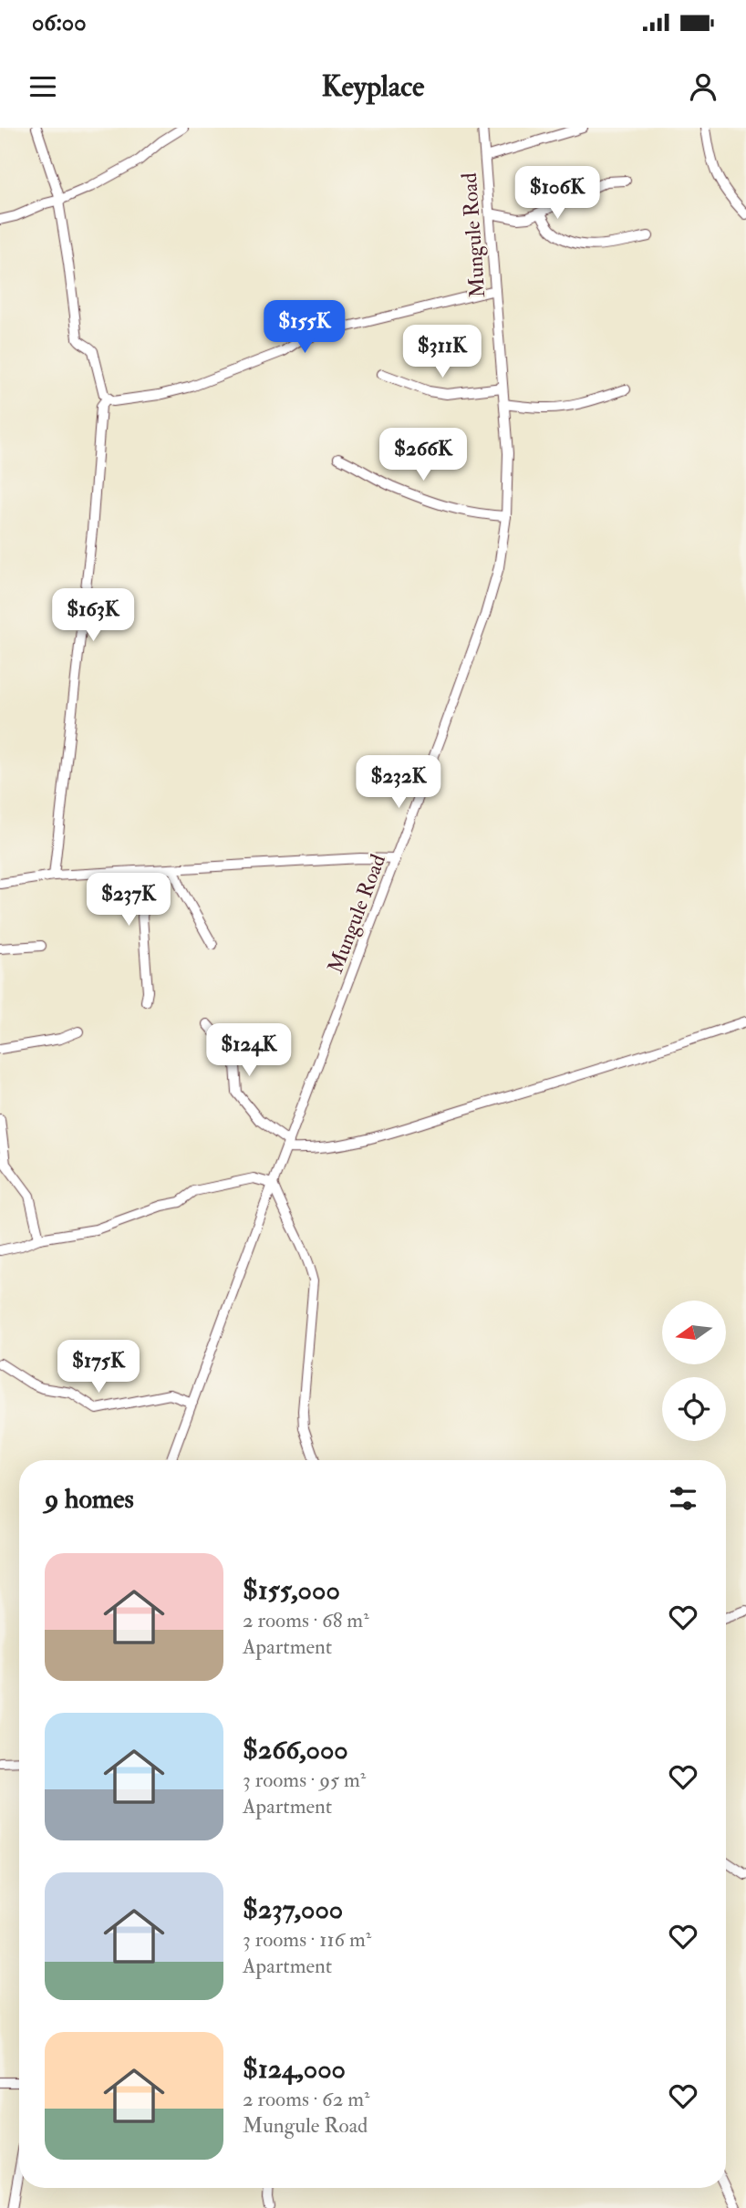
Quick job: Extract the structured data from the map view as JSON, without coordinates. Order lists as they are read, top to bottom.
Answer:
{
  "streets": {
    "street": ["Mungule Road"]
  },
  "north": "left",
  "page": {
    "status": "06:00",
    "header": "Keyplace",
    "price": [
      "$106K",
      "$155K",
      "$311K",
      "$266K",
      "$163K",
      "$232K",
      "$237K",
      "$124K",
      "$175K"
    ],
    "heading": "9 homes",
    "list": [
      {
        "name": "$155,000",
        "note": "2 rooms · 68 m² · Apartment"
      },
      {
        "name": "$266,000",
        "note": "3 rooms · 95 m² · Apartment"
      },
      {
        "name": "$237,000",
        "note": "3 rooms · 116 m² · Apartment"
      },
      {
        "name": "$124,000",
        "note": "2 rooms · 62 m² · Mungule Road"
      }
    ]
  }
}
